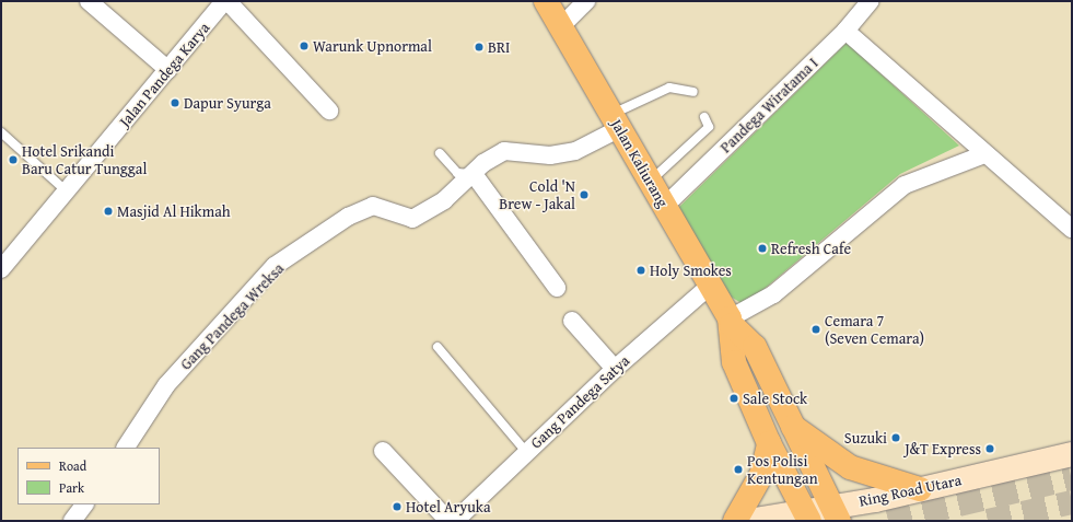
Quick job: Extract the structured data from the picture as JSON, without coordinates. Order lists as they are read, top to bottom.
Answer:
{
  "streets": {
    "main road": ["Jalan Kaliurang"],
    "street": [
      "Jalan Pandega Karya",
      "Pandega Wiratama I",
      "Gang Pandega Wreksa",
      "Gang Pandega Satya",
      "Ring Road Utara"
    ]
  },
  "crossings": [
    ["Pandega Wiratama I", "Jalan Kaliurang"],
    ["Jalan Kaliurang", "Gang Pandega Wreksa"],
    ["Jalan Kaliurang", "Gang Pandega Satya"],
    ["Jalan Kaliurang", "Ring Road Utara"]
  ],
  "places": [
    "Warunk Upnormal",
    "BRI",
    "Dapur Syurga",
    "Hotel Srikandi Baru Catur Tunggal",
    "Cold 'N Brew - Jakal",
    "Masjid Al Hikmah",
    "Refresh Cafe",
    "Holy Smokes",
    "Cemara 7 (Seven Cemara)",
    "Sale Stock",
    "Suzuki",
    "J&T Express",
    "Pos Polisi Kentungan",
    "Hotel Aryuka"
  ],
  "legend": ["Road", "Park"]
}
